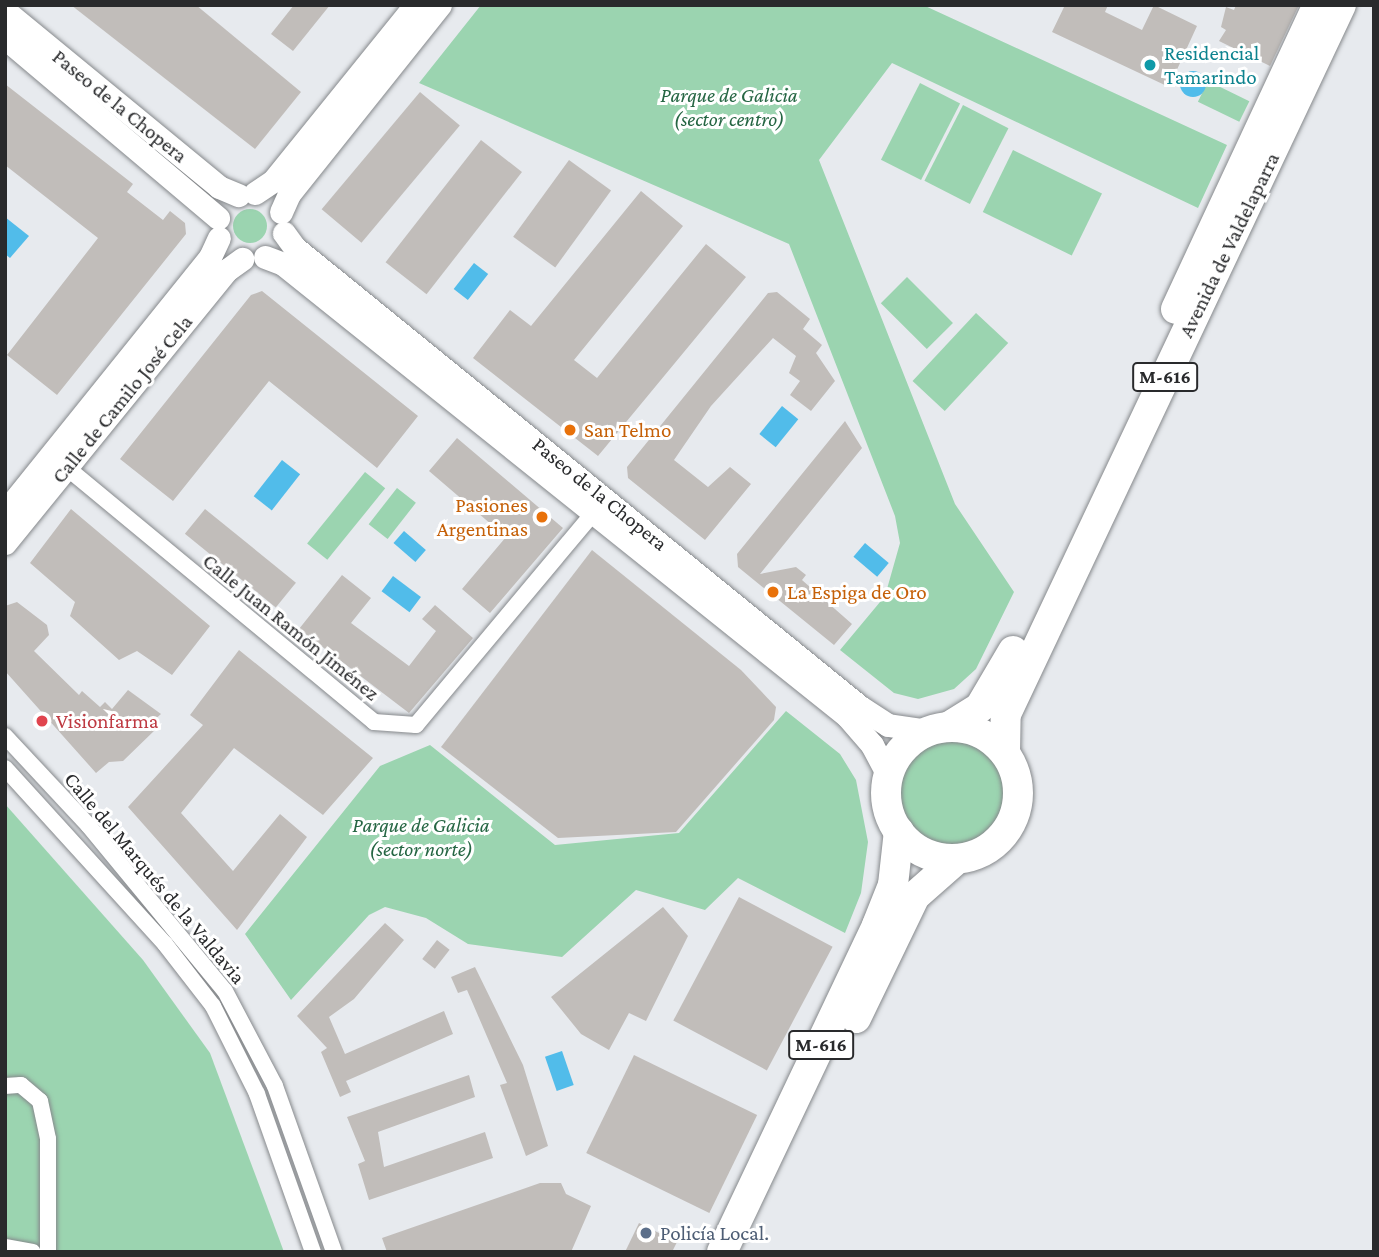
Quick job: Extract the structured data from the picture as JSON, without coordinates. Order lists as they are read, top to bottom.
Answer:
{
  "streets": {
    "highway": ["Avenida de Valdelaparra", "M-616"],
    "main road": ["Paseo de la Chopera", "Calle de Camilo José Cela"],
    "street": ["Calle Juan Ramón Jiménez", "Calle del Marqués de la Valdavia"]
  },
  "crossings": [
    ["Paseo de la Chopera", "Avenida de Valdelaparra"],
    ["Paseo de la Chopera", "M-616"],
    ["Paseo de la Chopera", "Calle de Camilo José Cela"],
    ["Paseo de la Chopera", "Calle Juan Ramón Jiménez"],
    ["Avenida de Valdelaparra", "M-616"],
    ["Calle de Camilo José Cela", "Calle Juan Ramón Jiménez"]
  ],
  "parks": ["Parque de Galicia (sector centro)", "Parque de Galicia (sector norte)"],
  "places": [
    "Residencial Tamarindo",
    "San Telmo",
    "Pasiones Argentinas",
    "La Espiga de Oro",
    "Visionfarma",
    "Policía Local."
  ]
}
